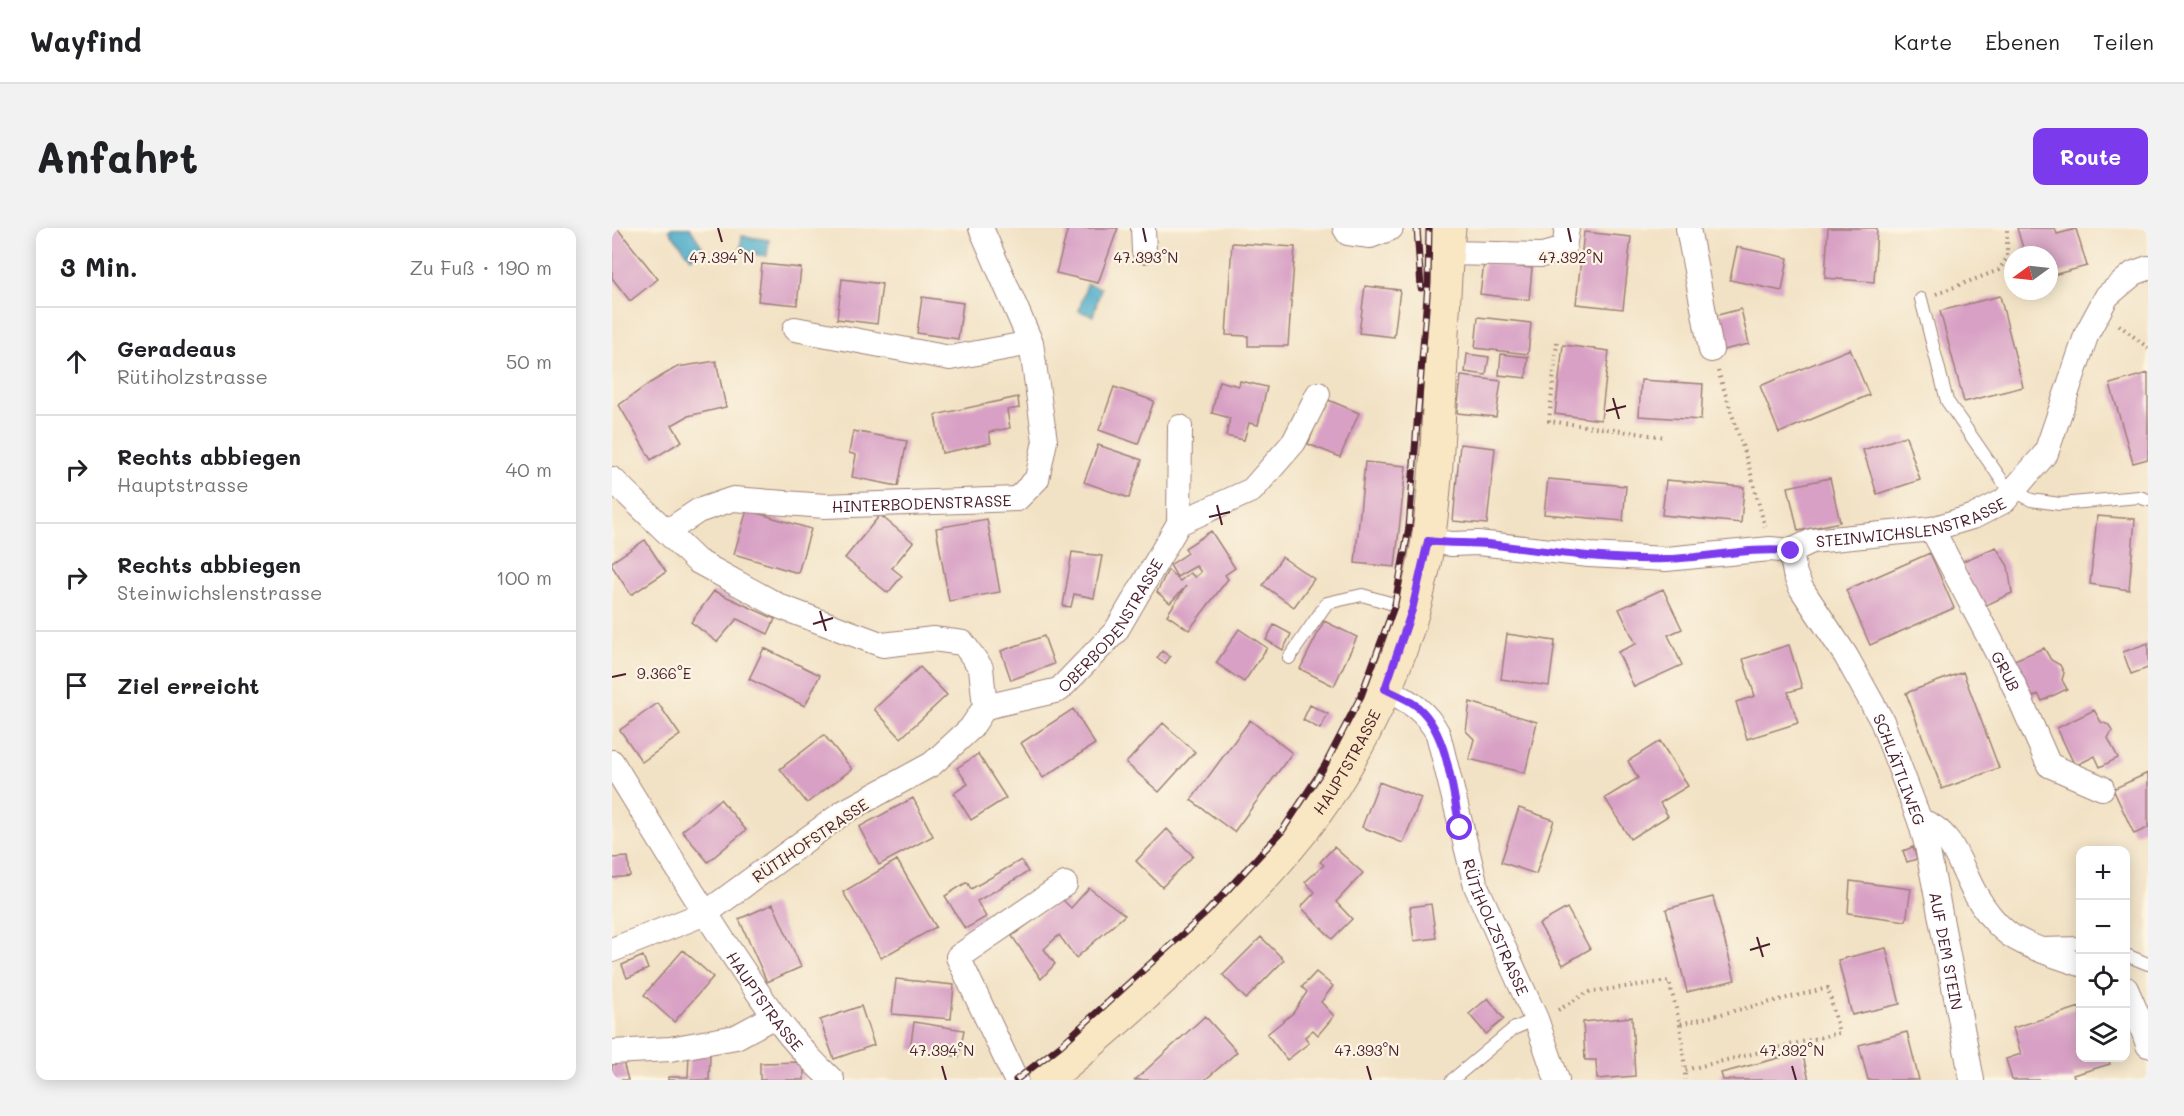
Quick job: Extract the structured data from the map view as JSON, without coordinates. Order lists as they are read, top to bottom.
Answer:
{
  "streets": {
    "street": [
      "HINTERBODENSTRASSE",
      "STEINWICHSLENSTRASSE",
      "OBERBODENSTRASSE",
      "GRUB",
      "HAUPTSTRASSE",
      "SCHLÄTTLIWEG",
      "RÜTIHOFSTRASSE",
      "RÜTIHOLZSTRASSE",
      "AUF DEM STEIN"
    ]
  },
  "crossings": [
    ["STEINWICHSLENSTRASSE", "GRUB"],
    ["STEINWICHSLENSTRASSE", "HAUPTSTRASSE"],
    ["STEINWICHSLENSTRASSE", "SCHLÄTTLIWEG"],
    ["OBERBODENSTRASSE", "RÜTIHOFSTRASSE"],
    ["HAUPTSTRASSE", "RÜTIHOFSTRASSE"],
    ["HAUPTSTRASSE", "RÜTIHOLZSTRASSE"],
    ["SCHLÄTTLIWEG", "AUF DEM STEIN"]
  ],
  "north": "left",
  "page": {
    "header": "Wayfind",
    "nav": ["Karte", "Ebenen", "Teilen"],
    "buttons": "Route",
    "title": "Anfahrt",
    "heading": ["3 Min.", "Zu Fuß · 190 m"],
    "list": [
      ["Geradeaus", "Rütiholzstrasse", "50 m"],
      ["Rechts abbiegen", "Hauptstrasse", "40 m"],
      ["Rechts abbiegen", "Steinwichslenstrasse", "100 m"],
      "Ziel erreicht"
    ],
    "map_buttons": ["+", "−"]
  },
  "coordinates": [
    "47.394°N",
    "47.393°N",
    "47.392°N",
    "9.366°E"
  ]
}
